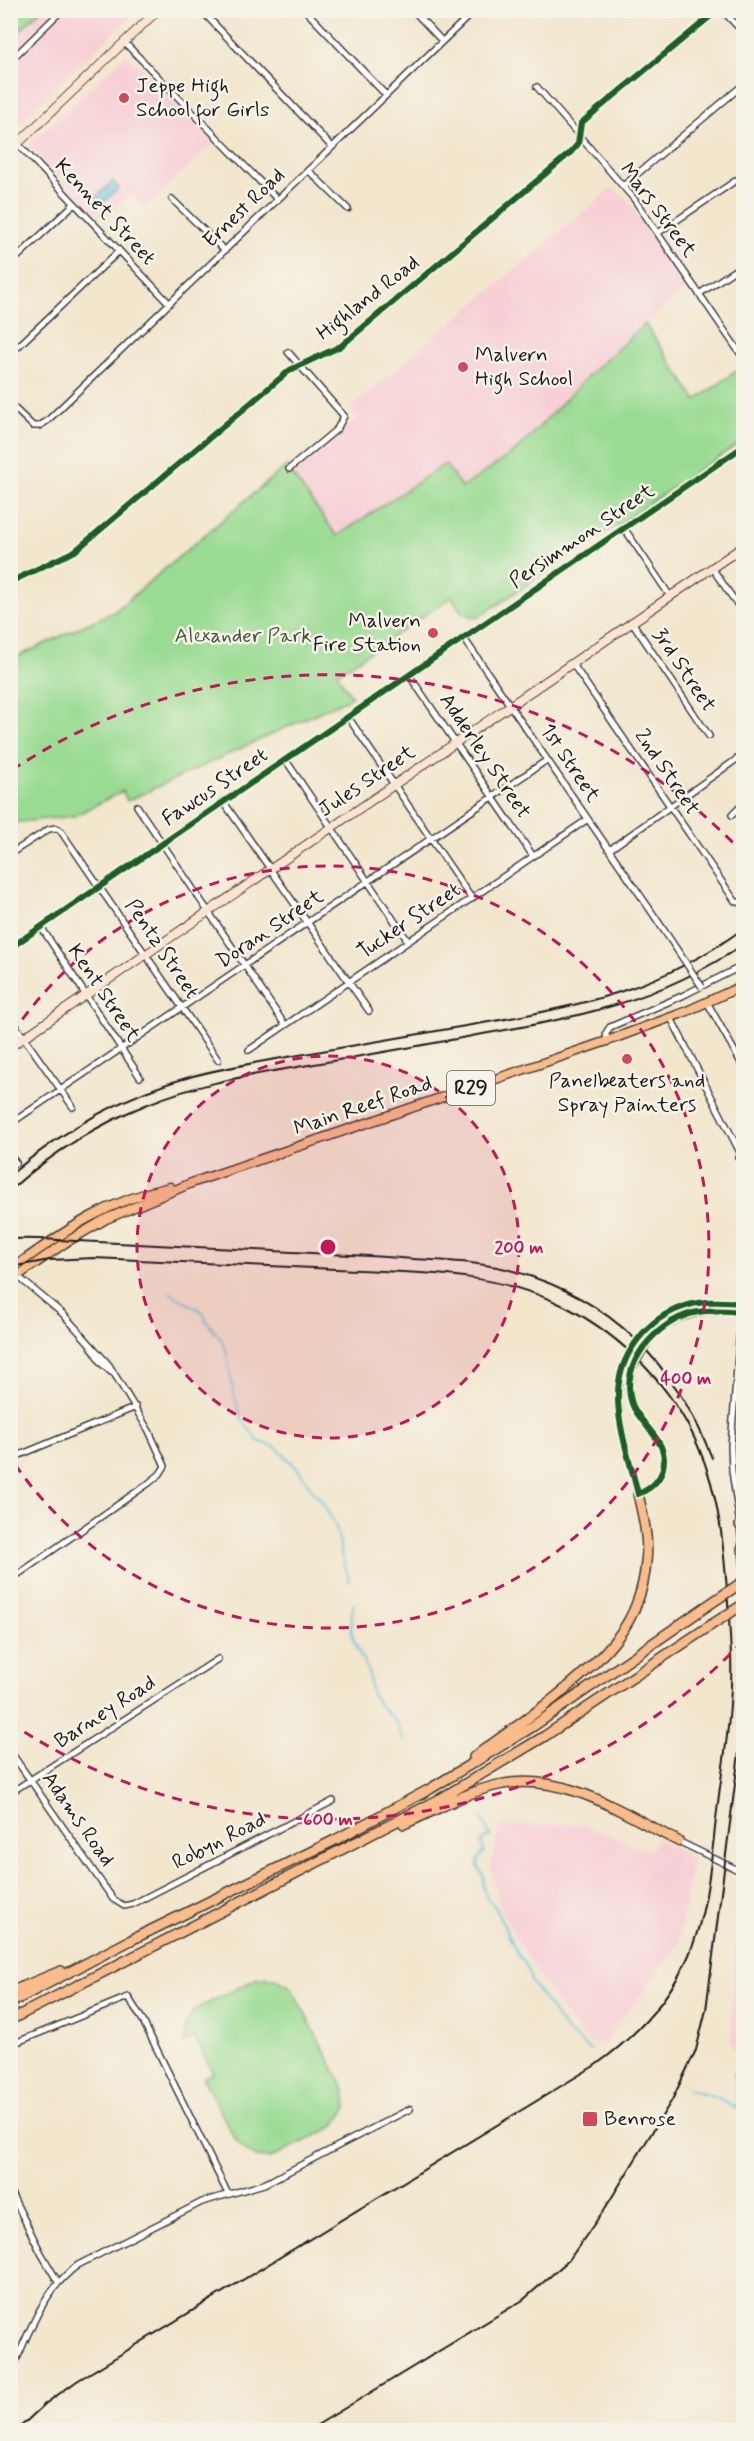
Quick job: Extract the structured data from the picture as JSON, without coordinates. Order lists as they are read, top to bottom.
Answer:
{
  "streets": {
    "main road": ["Jules Street", "R29", "Main Reef Road"],
    "street": [
      "Ernest Road",
      "Mars Street",
      "Kennet Street",
      "Highland Road",
      "Persimmon Street",
      "3rd Street",
      "Adderley Street",
      "1st Street",
      "2nd Street",
      "Fawcus Street",
      "Tucker Street",
      "Doran Street",
      "Pentz Street",
      "Kent Street",
      "Barney Road",
      "Adams Road",
      "Robyn Road"
    ]
  },
  "crossings": [
    ["Ernest Road", "Kennet Street"],
    ["Mars Street", "Highland Road"],
    ["Persimmon Street", "1st Street"],
    ["Persimmon Street", "Fawcus Street"],
    ["3rd Street", "Jules Street"],
    ["Adderley Street", "Jules Street"],
    ["Adderley Street", "Fawcus Street"],
    ["Adderley Street", "Tucker Street"],
    ["Adderley Street", "Doran Street"],
    ["1st Street", "Jules Street"],
    ["1st Street", "Tucker Street"],
    ["1st Street", "Doran Street"],
    ["2nd Street", "Jules Street"],
    ["Jules Street", "Pentz Street"],
    ["Jules Street", "Kent Street"],
    ["Fawcus Street", "Pentz Street"],
    ["Fawcus Street", "Kent Street"],
    ["Doran Street", "Pentz Street"],
    ["Doran Street", "Kent Street"],
    ["Barney Road", "Adams Road"],
    ["Adams Road", "Robyn Road"]
  ],
  "parks": ["Alexander Park"],
  "places": {
    "other": [
      "Jeppe High School for Girls",
      "Malvern High School",
      "Malvern Fire Station",
      "Panelbeaters and Spray Painters"
    ],
    "transit": ["Benrose"]
  },
  "rings": ["200 m", "400 m", "600 m"]
}
